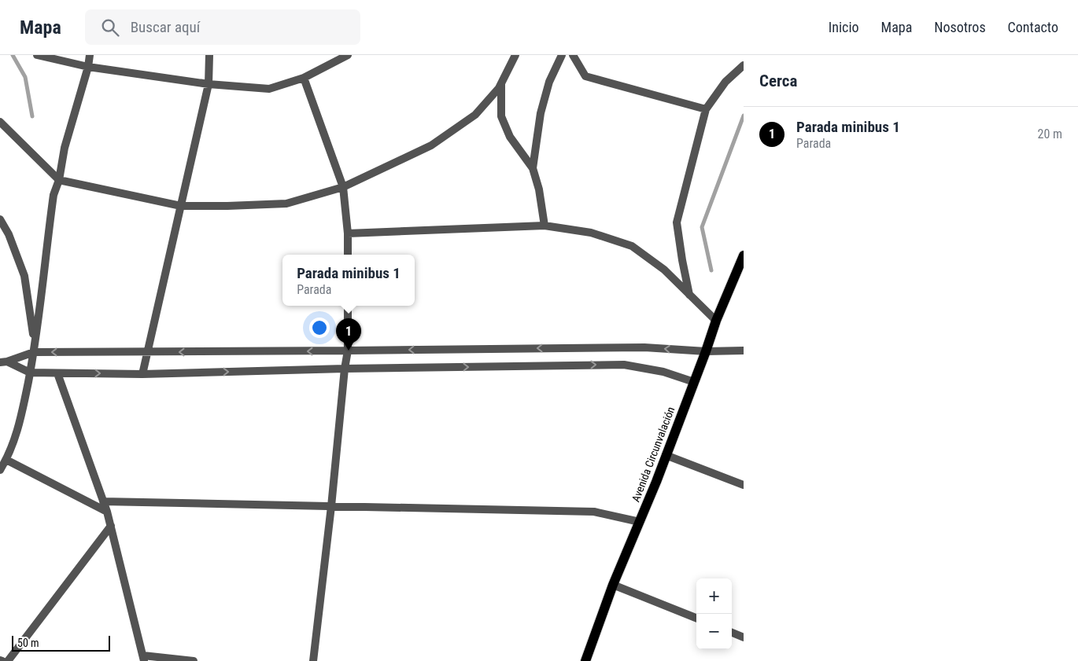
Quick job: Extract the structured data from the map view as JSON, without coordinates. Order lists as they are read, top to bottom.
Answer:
{
  "streets": {
    "main road": ["Avenida Circunvalación"]
  },
  "scale_bar": "50 m",
  "page": {
    "header": "Mapa",
    "search": "Buscar aquí",
    "nav": [
      "Inicio",
      "Mapa",
      "Nosotros",
      "Contacto"
    ],
    "heading": "Cerca",
    "list": [
      {
        "mark": "1",
        "name": "Parada minibus 1",
        "note": "Parada",
        "value": "20 m"
      }
    ],
    "popup": ["Parada minibus 1", "Parada"],
    "pins": "1",
    "map_buttons": ["+", "−"],
    "scale": "50 m"
  }
}
